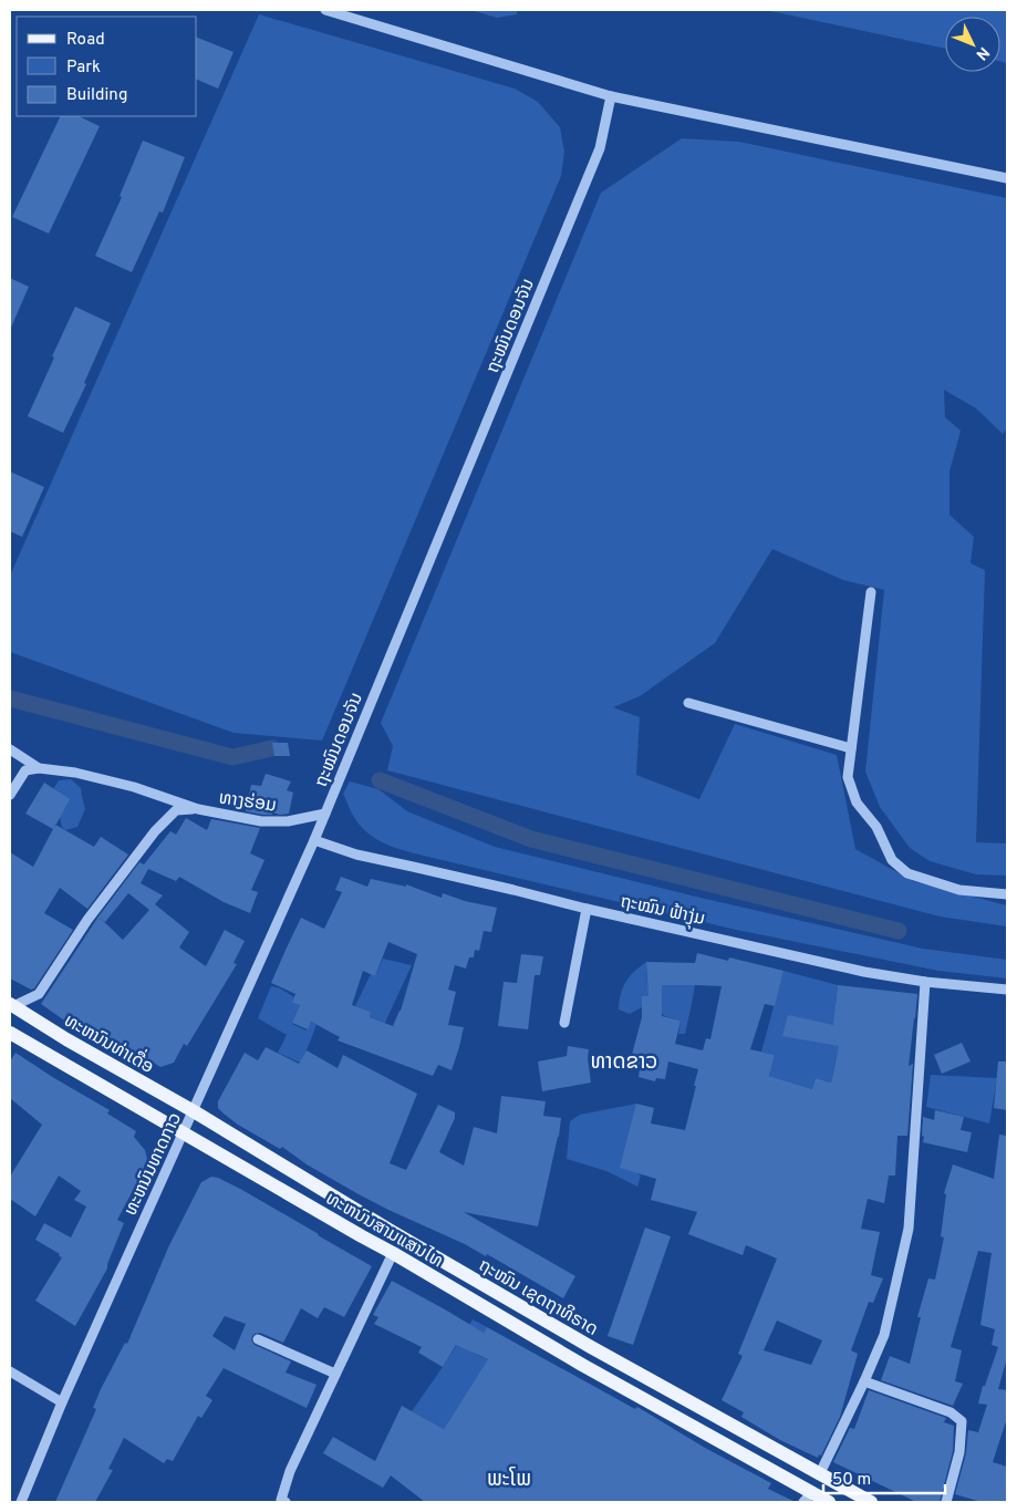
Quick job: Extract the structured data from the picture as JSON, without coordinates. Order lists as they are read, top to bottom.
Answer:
{
  "streets": {
    "main road": ["ທະຫນົນທ່າເດື່ອ", "ທະຫນົນສາມແສນໄທ", "ຖະໜົນ ເຊດຖາທິຣາດ"],
    "street": [
      "ຖະໝົນດອນຈັນ",
      "ທາງຮ່ອມ",
      "ຖະໝົນ ຟ້າງຸ່ມ",
      "ທະຫນົນທາດກາວ"
    ]
  },
  "crossings": [
    ["ຖະໝົນດອນຈັນ", "ທາງຮ່ອມ"],
    ["ຖະໝົນດອນຈັນ", "ຖະໝົນ ຟ້າງຸ່ມ"],
    ["ຖະໝົນດອນຈັນ", "ທະຫນົນທາດກາວ"],
    ["ຖະໝົນ ຟ້າງຸ່ມ", "ທະຫນົນທາດກາວ"],
    ["ທະຫນົນທ່າເດື່ອ", "ທະຫນົນທາດກາວ"],
    ["ທະຫນົນທ່າເດື່ອ", "ຖະໜົນ ເຊດຖາທິຣາດ"],
    ["ທະຫນົນທາດກາວ", "ທະຫນົນສາມແສນໄທ"],
    ["ທະຫນົນທາດກາວ", "ຖະໜົນ ເຊດຖາທິຣາດ"]
  ],
  "districts": ["ທາດຂາວ", "ພະໂພ"],
  "legend": ["Road", "Park", "Building"],
  "scale_bar": "50 m",
  "north": "bottom right"
}
